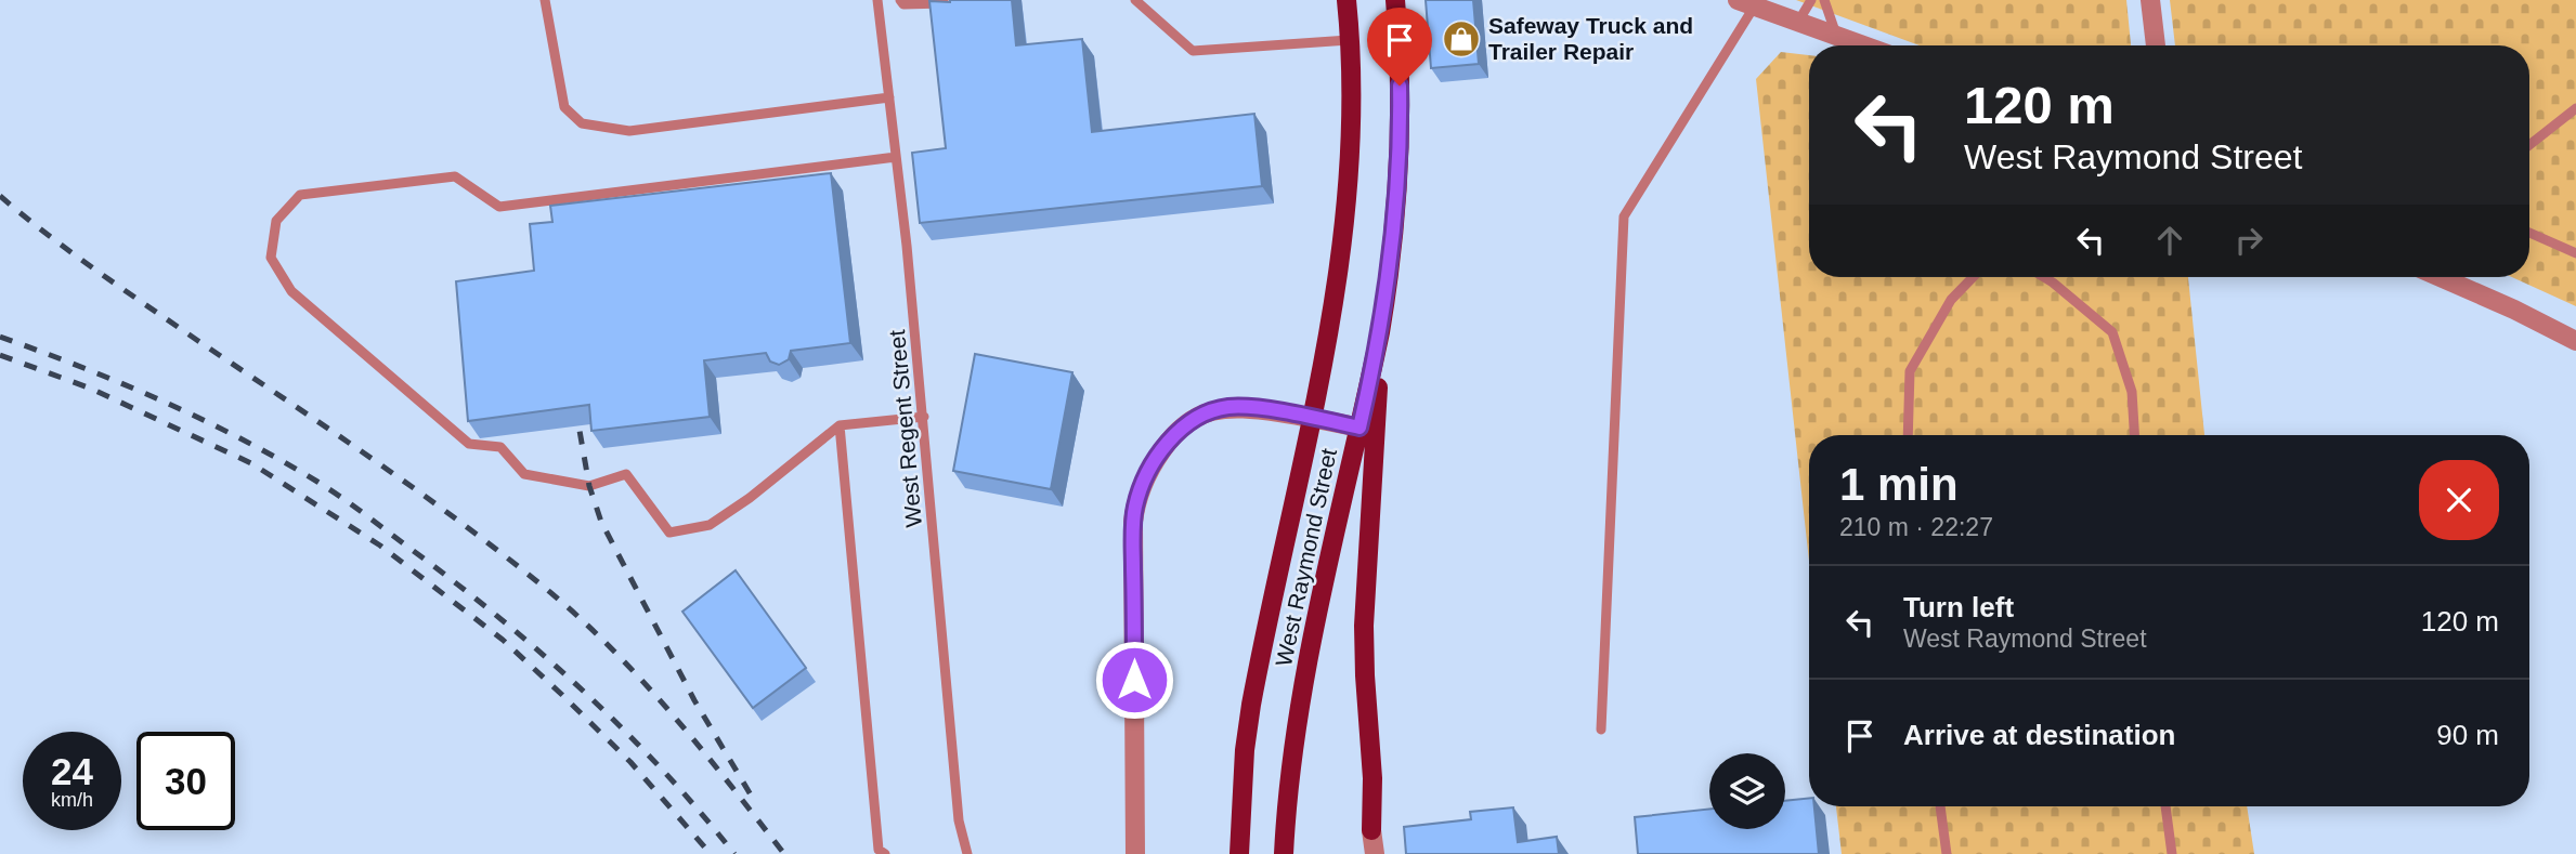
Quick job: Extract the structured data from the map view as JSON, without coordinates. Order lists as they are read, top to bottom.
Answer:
{
  "streets": {
    "main road": ["West Raymond Street"],
    "lane": ["West Regent Street"]
  },
  "places": {
    "shop": ["Safeway Truck and Trailer Repair"]
  },
  "page": {
    "turn": ["120 m", "West Raymond Street"],
    "heading": ["1 min", "210 m · 22:27"],
    "list": [
      {
        "name": "Turn left",
        "note": "West Raymond Street",
        "value": "120 m"
      },
      {
        "name": "Arrive at destination",
        "value": "90 m"
      }
    ],
    "speed": "24 km/h",
    "limit": "30"
  }
}
